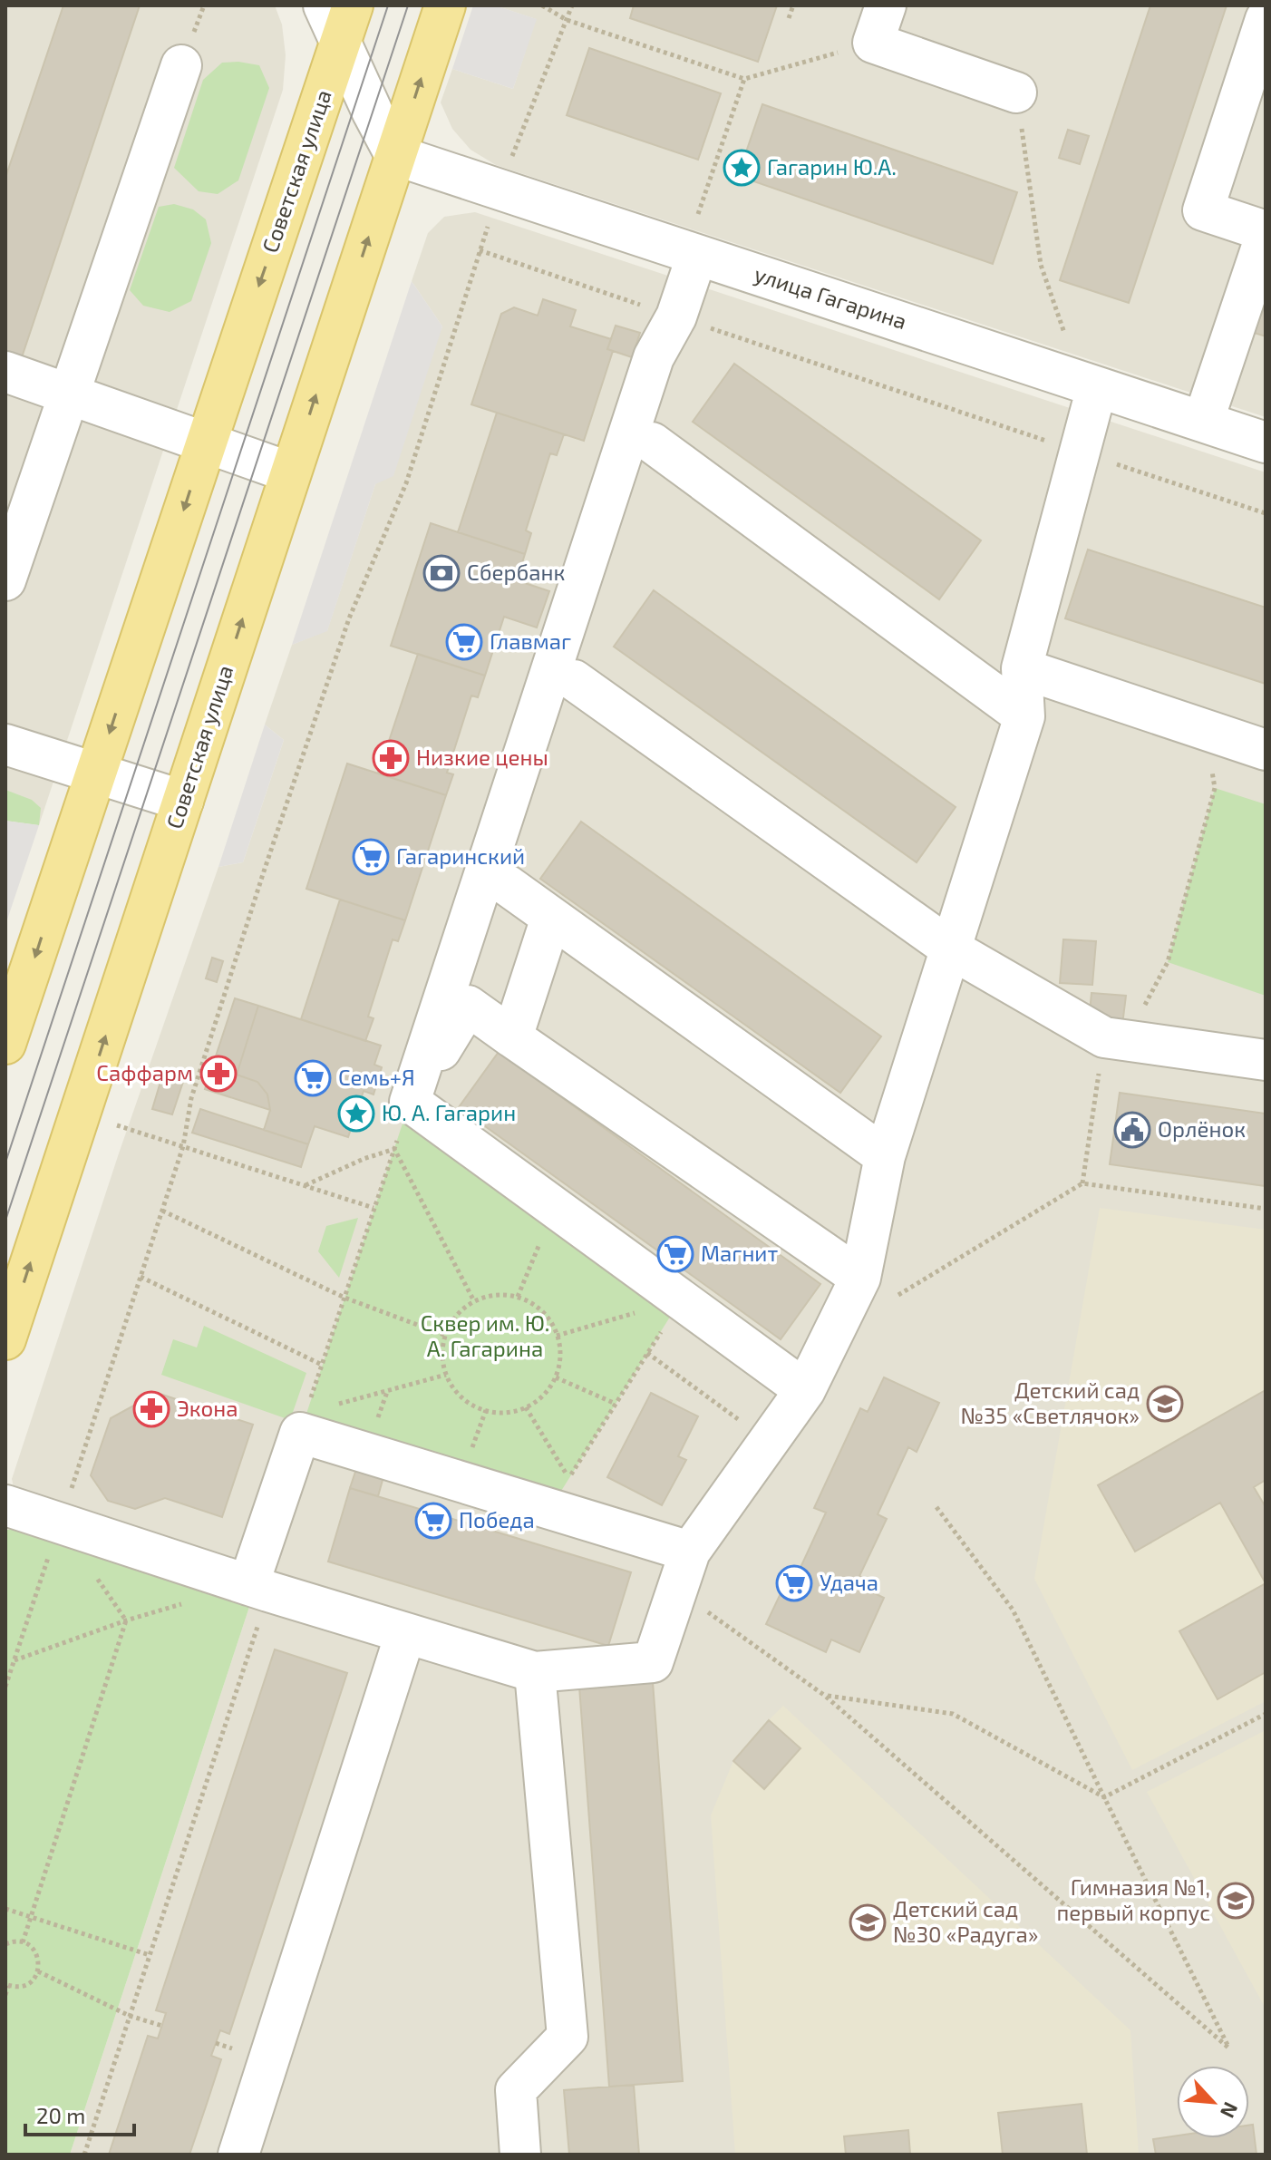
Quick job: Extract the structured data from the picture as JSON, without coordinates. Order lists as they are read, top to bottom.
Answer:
{
  "streets": {
    "main road": ["Советская улица"],
    "street": ["улица Гагарина"]
  },
  "crossings": [
    ["Советская улица", "улица Гагарина"]
  ],
  "parks": ["Сквер им. Ю. А. Гагарина"],
  "places": {
    "place": ["Гагарин Ю.А.", "Ю. А. Гагарин"],
    "bank": ["Сбербанк"],
    "supermarket": [
      "Главмаг",
      "Гагаринский",
      "Семь+Я",
      "Магнит",
      "Победа",
      "Удача"
    ],
    "pharmacy": ["Низкие цены", "Саффарм", "Экона"],
    "public building": ["Орлёнок"],
    "school or university": ["Детский сад №35 «Светлячок»", "Гимназия №1, первый корпус", "Детский сад №30 «Радуга»"]
  },
  "scale_bar": "20 m",
  "north": "bottom right"
}
